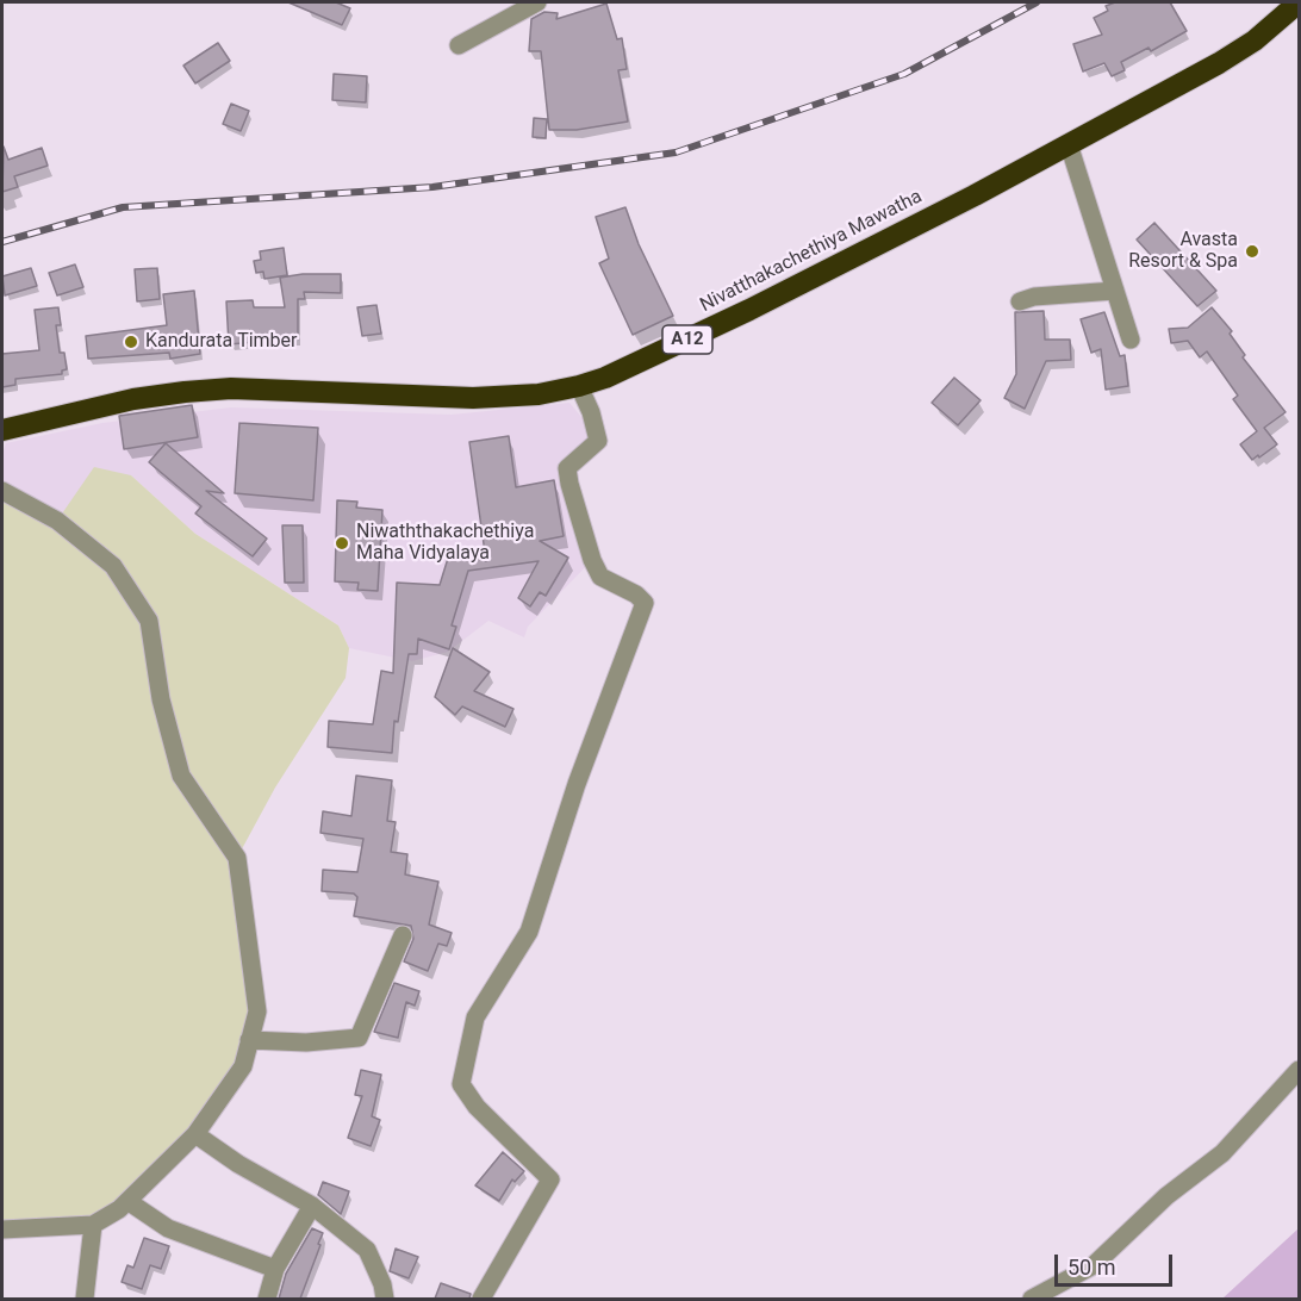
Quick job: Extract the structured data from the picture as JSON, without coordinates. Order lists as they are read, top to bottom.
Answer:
{
  "streets": {
    "highway": ["Nivatthakachethiya Mawatha", "A12"]
  },
  "places": ["Avasta Resort & Spa", "Kandurata Timber", "Niwaththakachethiya Maha Vidyalaya"],
  "scale_bar": "50 m"
}
